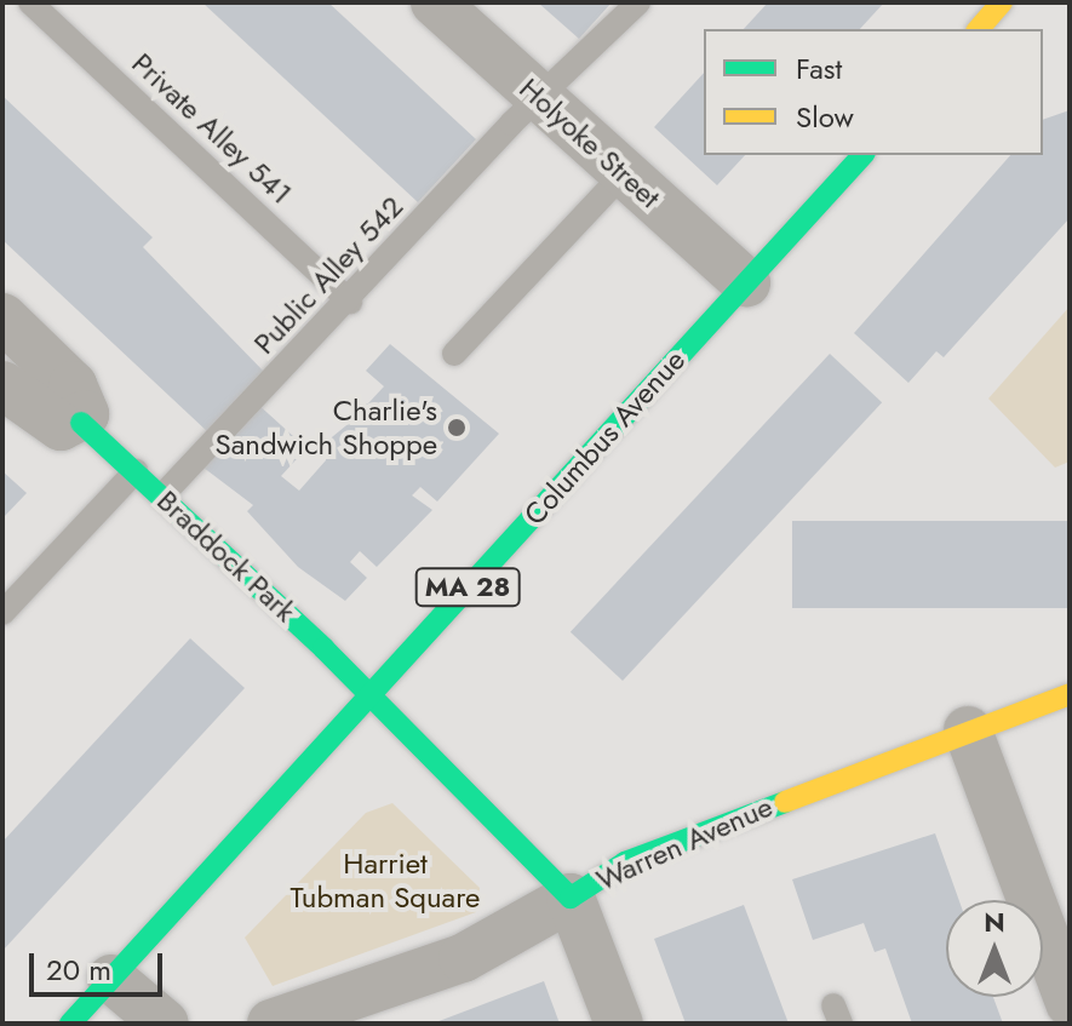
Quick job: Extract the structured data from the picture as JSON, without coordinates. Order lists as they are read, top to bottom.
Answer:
{
  "streets": {
    "street": [
      "Holyoke Street",
      "Columbus Avenue",
      "Braddock Park",
      "MA 28",
      "Warren Avenue"
    ],
    "lane": ["Private Alley 541", "Public Alley 542"]
  },
  "crossings": [
    ["Private Alley 541", "Public Alley 542"],
    ["Holyoke Street", "Public Alley 542"],
    ["Holyoke Street", "Columbus Avenue"],
    ["Public Alley 542", "Braddock Park"],
    ["Columbus Avenue", "Braddock Park"],
    ["Columbus Avenue", "Warren Avenue"],
    ["Braddock Park", "Warren Avenue"]
  ],
  "parks": ["Harriet Tubman Square"],
  "places": ["Charlie's Sandwich Shoppe"],
  "legend": ["Fast", "Slow"],
  "scale_bar": "20 m",
  "north": "top"
}
